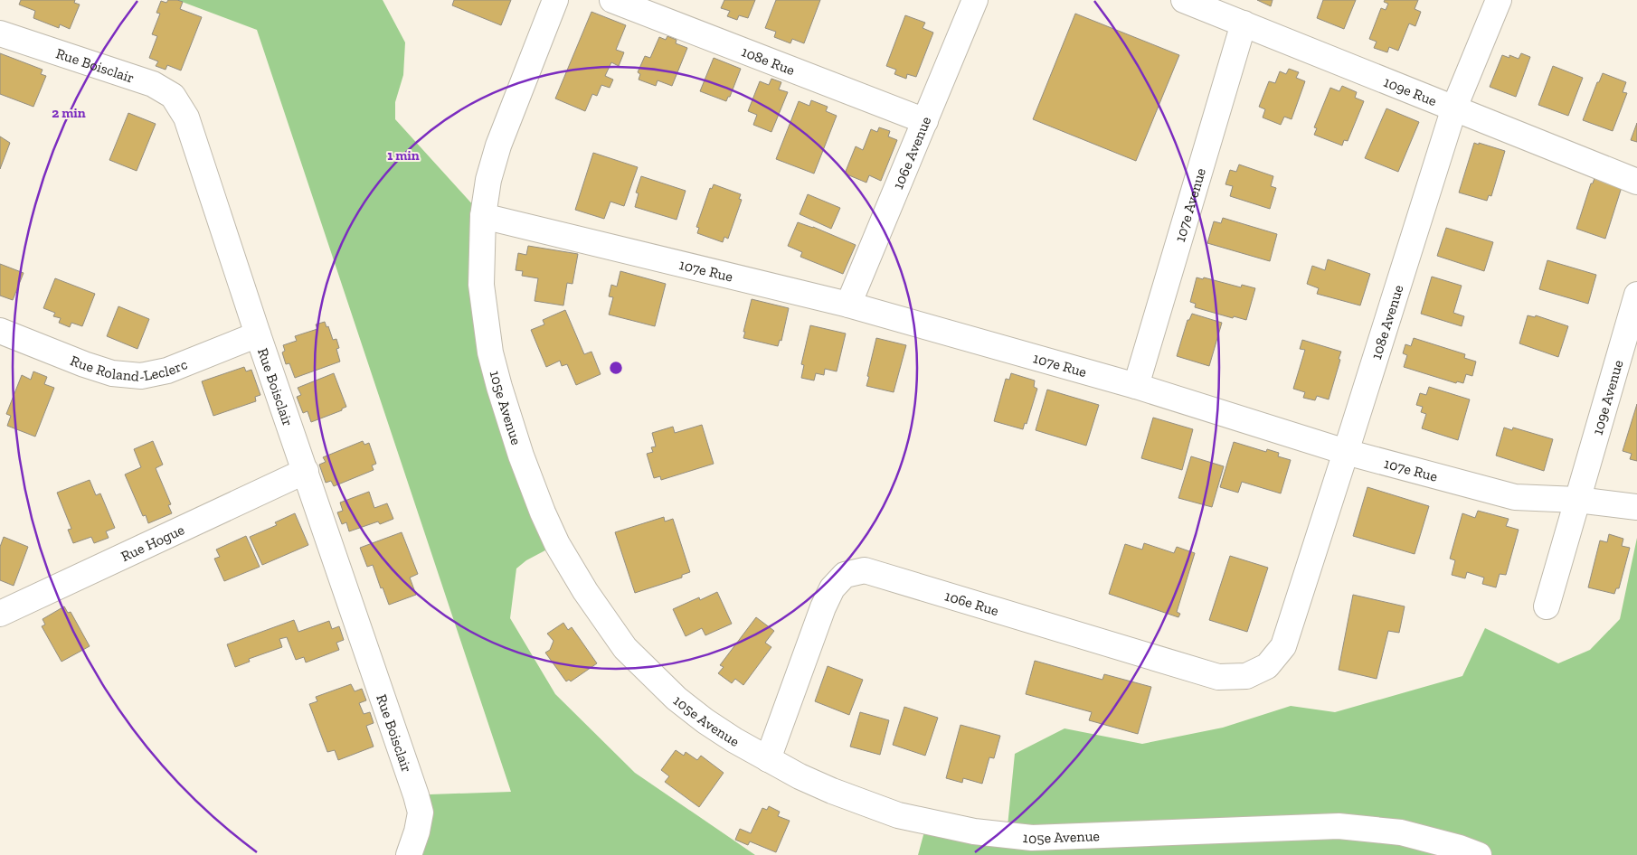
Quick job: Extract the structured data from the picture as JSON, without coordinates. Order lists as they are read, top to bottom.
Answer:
{
  "streets": {
    "street": [
      "108e Rue",
      "Rue Boisclair",
      "109e Rue",
      "106e Avenue",
      "107e Avenue",
      "107e Rue",
      "108e Avenue",
      "Rue Roland-Leclerc",
      "109e Avenue",
      "105e Avenue",
      "Rue Hogue",
      "106e Rue"
    ]
  },
  "crossings": [
    ["108e Rue", "106e Avenue"],
    ["Rue Boisclair", "Rue Roland-Leclerc"],
    ["Rue Boisclair", "Rue Hogue"],
    ["109e Rue", "107e Avenue"],
    ["109e Rue", "108e Avenue"],
    ["106e Avenue", "107e Rue"],
    ["107e Avenue", "107e Rue"],
    ["107e Rue", "108e Avenue"],
    ["107e Rue", "109e Avenue"],
    ["107e Rue", "105e Avenue"],
    ["108e Avenue", "106e Rue"],
    ["105e Avenue", "106e Rue"]
  ],
  "rings": ["2 min", "1 min"]
}
